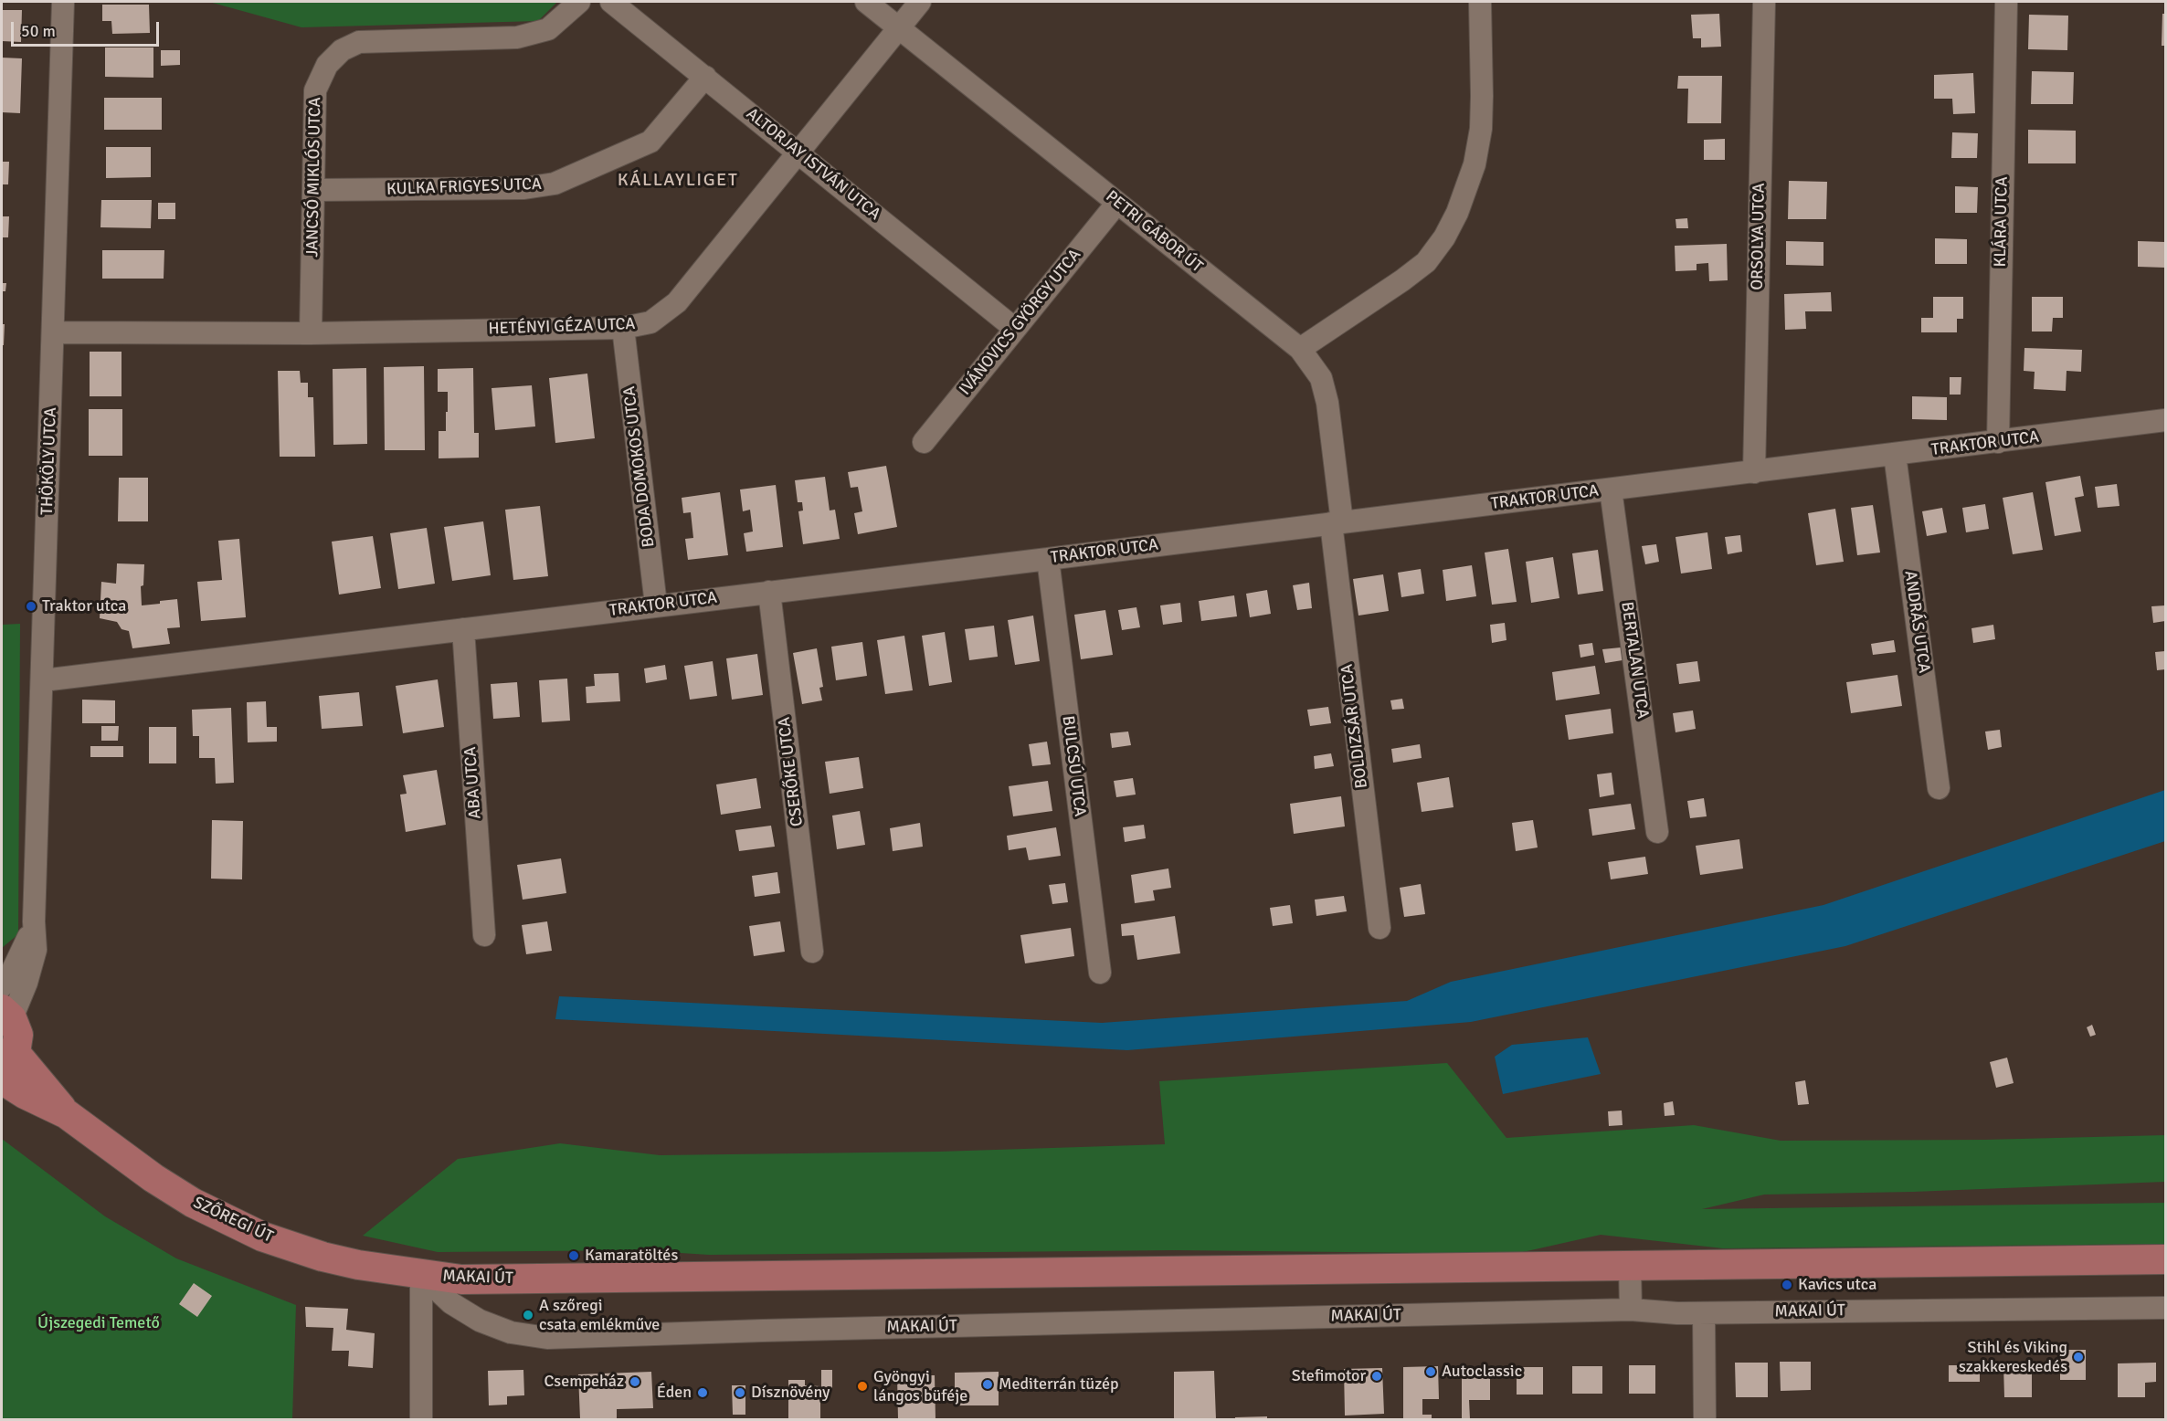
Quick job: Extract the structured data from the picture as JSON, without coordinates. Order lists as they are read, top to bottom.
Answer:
{
  "streets": {
    "main road": ["SZŐREGI ÚT", "MAKAI ÚT"],
    "street": [
      "ALTORJAY ISTVÁN UTCA",
      "JANCSÓ MIKLÓS UTCA",
      "KULKA FRIGYES UTCA",
      "KLÁRA UTCA",
      "PETRI GÁBOR ÚT",
      "ORSOLYA UTCA",
      "IVÁNOVICS GYÖRGY UTCA",
      "HETÉNYI GÉZA UTCA",
      "TRAKTOR UTCA",
      "THÖKÖLY UTCA",
      "BODA DOMOKOS UTCA",
      "ANDRÁS UTCA",
      "BERTALAN UTCA",
      "BOLDIZSÁR UTCA",
      "BULCSÚ UTCA",
      "CSERŐKE UTCA",
      "ABA UTCA"
    ]
  },
  "crossings": [
    ["ALTORJAY ISTVÁN UTCA", "KULKA FRIGYES UTCA"],
    ["ALTORJAY ISTVÁN UTCA", "IVÁNOVICS GYÖRGY UTCA"],
    ["ALTORJAY ISTVÁN UTCA", "HETÉNYI GÉZA UTCA"],
    ["JANCSÓ MIKLÓS UTCA", "KULKA FRIGYES UTCA"],
    ["JANCSÓ MIKLÓS UTCA", "HETÉNYI GÉZA UTCA"],
    ["KLÁRA UTCA", "TRAKTOR UTCA"],
    ["PETRI GÁBOR ÚT", "IVÁNOVICS GYÖRGY UTCA"],
    ["PETRI GÁBOR ÚT", "HETÉNYI GÉZA UTCA"],
    ["PETRI GÁBOR ÚT", "TRAKTOR UTCA"],
    ["PETRI GÁBOR ÚT", "BOLDIZSÁR UTCA"],
    ["ORSOLYA UTCA", "TRAKTOR UTCA"],
    ["HETÉNYI GÉZA UTCA", "THÖKÖLY UTCA"],
    ["HETÉNYI GÉZA UTCA", "BODA DOMOKOS UTCA"],
    ["TRAKTOR UTCA", "THÖKÖLY UTCA"],
    ["TRAKTOR UTCA", "BODA DOMOKOS UTCA"],
    ["TRAKTOR UTCA", "ANDRÁS UTCA"],
    ["TRAKTOR UTCA", "BERTALAN UTCA"],
    ["TRAKTOR UTCA", "BOLDIZSÁR UTCA"],
    ["TRAKTOR UTCA", "BULCSÚ UTCA"],
    ["TRAKTOR UTCA", "CSERŐKE UTCA"],
    ["TRAKTOR UTCA", "ABA UTCA"],
    ["THÖKÖLY UTCA", "SZŐREGI ÚT"],
    ["SZŐREGI ÚT", "MAKAI ÚT"]
  ],
  "districts": ["KÁLLAYLIGET"],
  "parks": ["Újszegedi Temető"],
  "places": [
    "Traktor utca",
    "Kamaratöltés",
    "Kavics utca",
    "A szőregi csata emlékműve",
    "Stihl és Viking szakkereskedés",
    "Autoclassic",
    "Stefimotor",
    "Csempeház",
    "Mediterrán tüzép",
    "Gyöngyi lángos büféje",
    "Éden",
    "Dísznövény"
  ],
  "scale_bar": "50 m"
}
